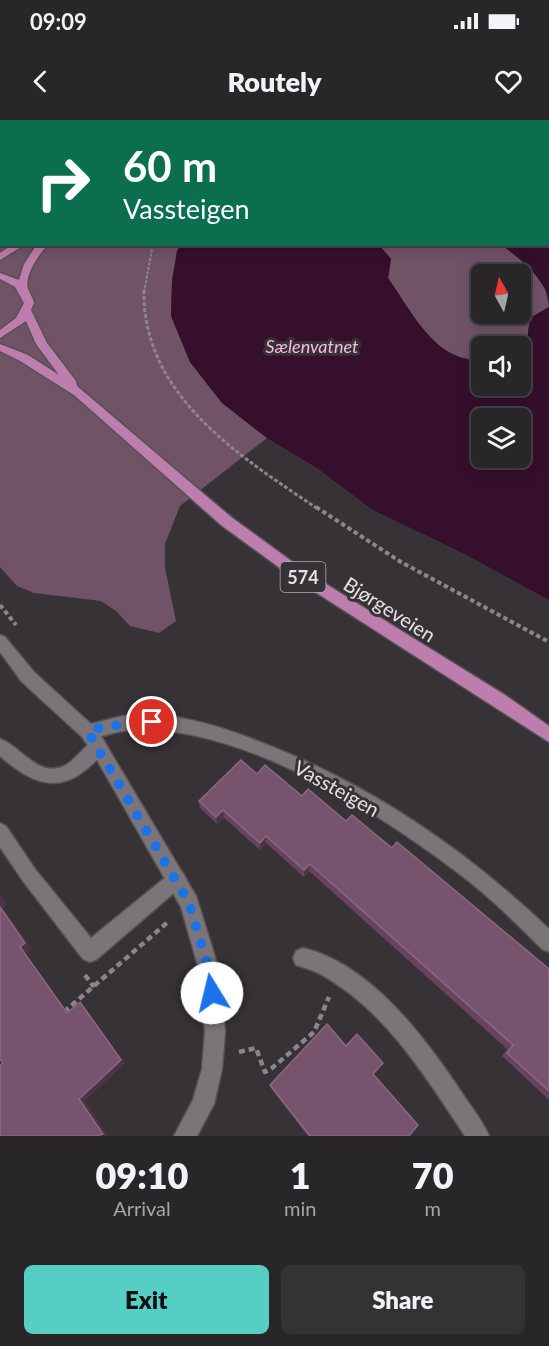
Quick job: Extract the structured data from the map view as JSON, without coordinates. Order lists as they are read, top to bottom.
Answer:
{
  "streets": {
    "main road": ["574", "Bjørgeveien"],
    "street": ["Vassteigen"]
  },
  "water": ["Sælenvatnet"],
  "north": "top",
  "page": {
    "status": "09:09",
    "header": "Routely",
    "turn": ["60 m", "Vassteigen"],
    "eta": [
      "09:10",
      "Arrival",
      "1",
      "min",
      "70",
      "m"
    ],
    "buttons": ["Exit", "Share"]
  }
}
